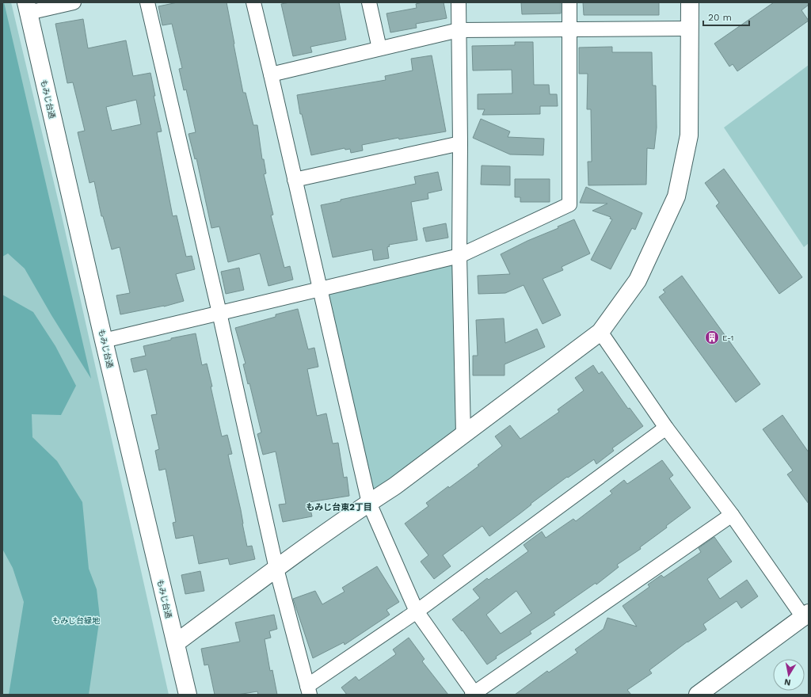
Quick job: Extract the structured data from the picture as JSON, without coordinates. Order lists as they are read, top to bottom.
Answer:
{
  "streets": {
    "street": ["もみじ台通"]
  },
  "districts": ["もみじ台東2丁目"],
  "parks": ["もみじ台緑地"],
  "places": {
    "building": ["E-1"]
  },
  "scale_bar": "20 m",
  "north": "bottom"
}
